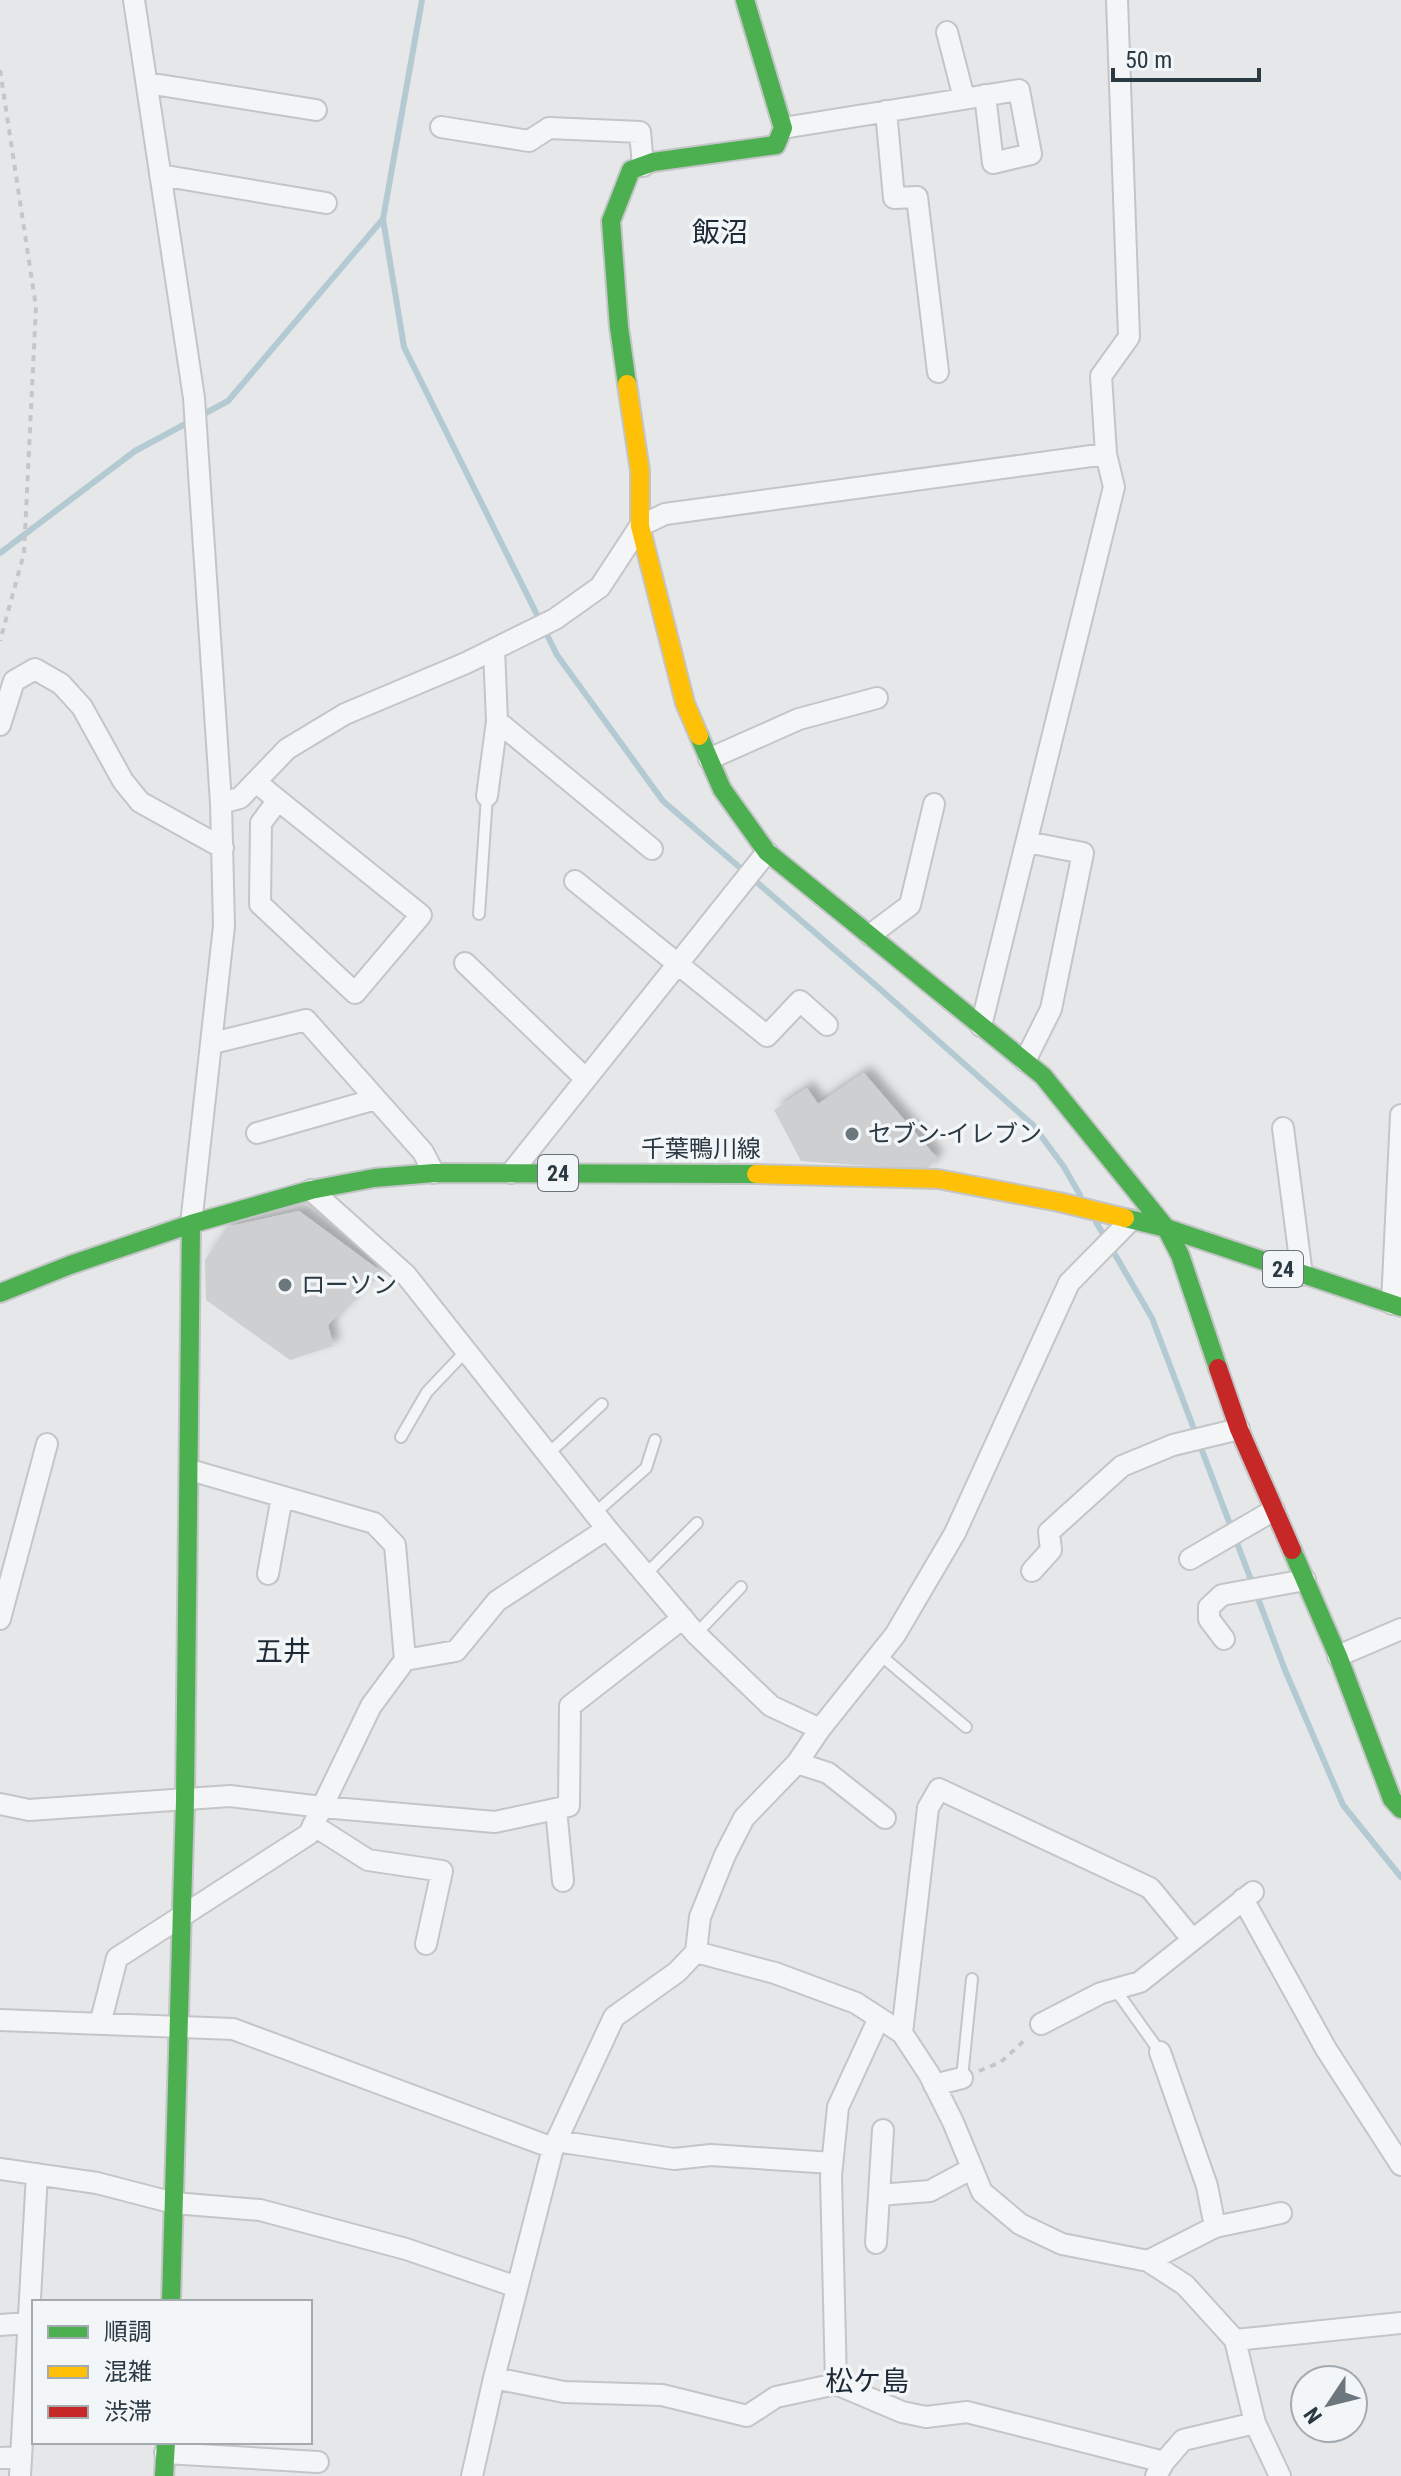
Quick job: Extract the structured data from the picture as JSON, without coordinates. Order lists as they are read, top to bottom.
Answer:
{
  "streets": {
    "street": ["千葉鴨川線", "24"]
  },
  "districts": ["飯沼", "五井", "松ケ島"],
  "places": ["セブン-イレブン", "ローソン"],
  "legend": ["順調", "混雑", "渋滞"],
  "scale_bar": "50 m",
  "north": "bottom left"
}
